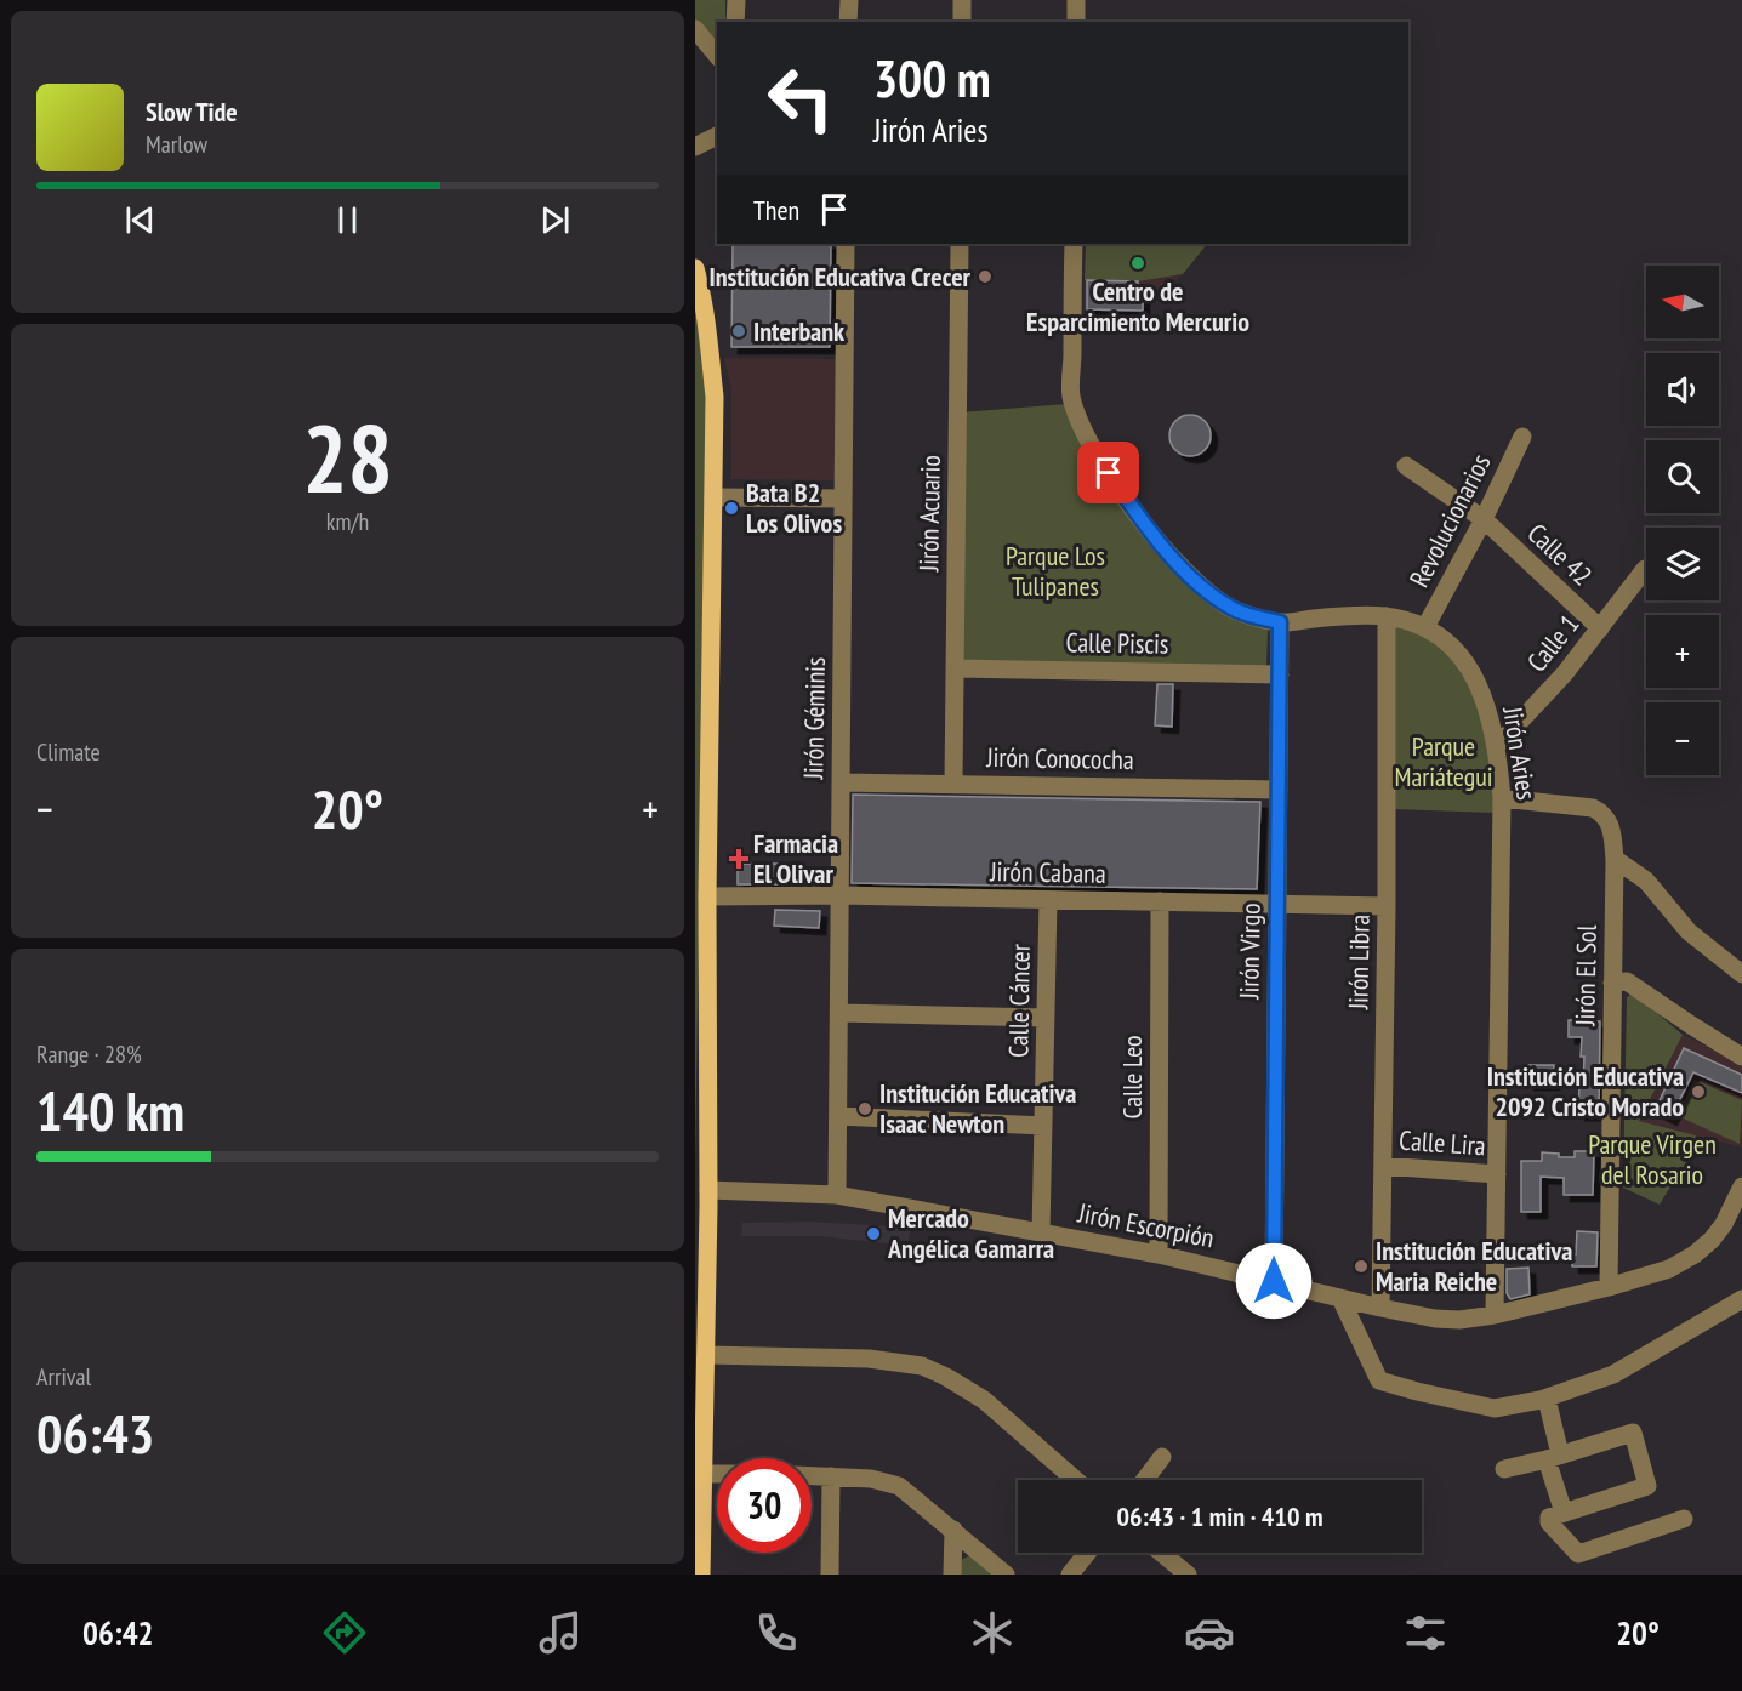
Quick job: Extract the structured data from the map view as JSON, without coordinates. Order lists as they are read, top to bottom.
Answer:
{
  "streets": {
    "street": [
      "Jirón Acuario",
      "Revolucionarios",
      "Calle 42",
      "Calle Piscis",
      "Calle 1",
      "Jirón Géminis",
      "Jirón Aries",
      "Jirón Conococha",
      "Jirón Cabana",
      "Jirón Virgo",
      "Jirón Libra",
      "Jirón El Sol",
      "Calle Cáncer",
      "Calle Leo",
      "Calle Lira",
      "Jirón Escorpión"
    ]
  },
  "crossings": [
    ["Jirón Acuario", "Calle Piscis"],
    ["Jirón Acuario", "Jirón Conococha"],
    ["Revolucionarios", "Calle 42"],
    ["Revolucionarios", "Jirón Aries"],
    ["Calle 42", "Calle 1"],
    ["Calle Piscis", "Jirón Virgo"],
    ["Calle 1", "Jirón Aries"],
    ["Jirón Géminis", "Jirón Conococha"],
    ["Jirón Géminis", "Jirón Cabana"],
    ["Jirón Géminis", "Jirón Escorpión"],
    ["Jirón Aries", "Jirón Virgo"],
    ["Jirón Aries", "Jirón Libra"],
    ["Jirón Aries", "Jirón El Sol"],
    ["Jirón Aries", "Calle Lira"],
    ["Jirón Aries", "Jirón Escorpión"],
    ["Jirón Conococha", "Jirón Virgo"],
    ["Jirón Cabana", "Jirón Virgo"],
    ["Jirón Cabana", "Jirón Libra"],
    ["Jirón Cabana", "Calle Cáncer"],
    ["Jirón Cabana", "Calle Leo"],
    ["Jirón Virgo", "Jirón Escorpión"],
    ["Jirón Libra", "Calle Lira"],
    ["Jirón Libra", "Jirón Escorpión"],
    ["Jirón El Sol", "Jirón Escorpión"],
    ["Calle Cáncer", "Jirón Escorpión"],
    ["Calle Leo", "Jirón Escorpión"]
  ],
  "parks": ["Parque Los Tulipanes", "Parque Mariátegui", "Parque Virgen del Rosario"],
  "places": {
    "other": [
      "Centro de Esparcimiento Mercurio",
      "Institución Educativa Crecer",
      "Interbank",
      "Bata B2 Los Olivos",
      "Institución Educativa 2092 Cristo Morado",
      "Institución Educativa Isaac Newton",
      "Mercado Angélica Gamarra",
      "Institución Educativa Maria Reiche"
    ],
    "health": ["Farmacia El Olivar"]
  },
  "north": "left",
  "page": {
    "turn": ["300 m", "Jirón Aries"],
    "song": ["Slow Tide", "Marlow"],
    "then": "Then",
    "map_buttons": ["+", "−"],
    "tile": [
      ["28", "km/h"],
      "Climate",
      ["Range · 28%", "140 km"],
      ["Arrival", "06:43"]
    ],
    "heat": ["−", "20°", "+"],
    "limit": "30",
    "trip": "06:43 · 1 min · 410 m",
    "tabs": ["06:42", "20°"]
  }
}
